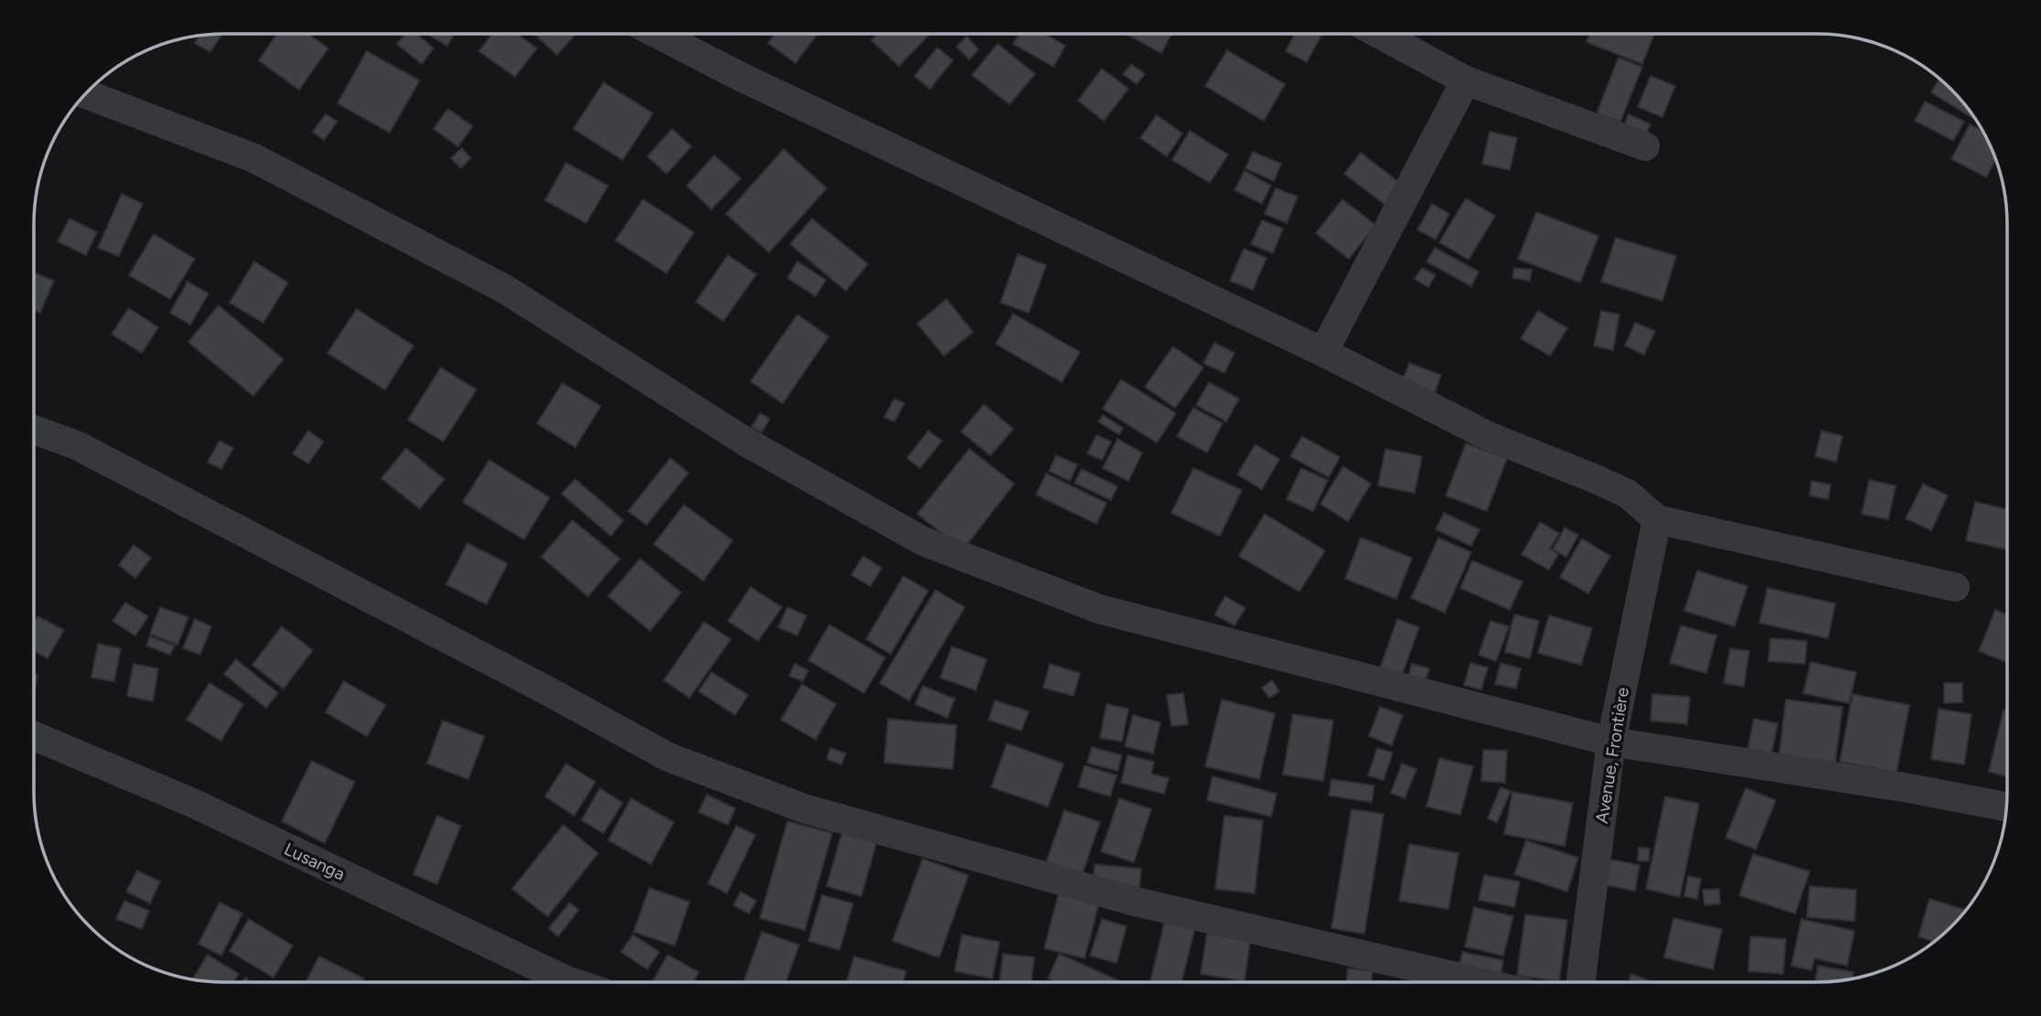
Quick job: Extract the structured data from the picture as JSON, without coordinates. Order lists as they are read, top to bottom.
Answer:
{
  "streets": {
    "street": ["Avenue, Frontière", "Lusanga"]
  }
}
